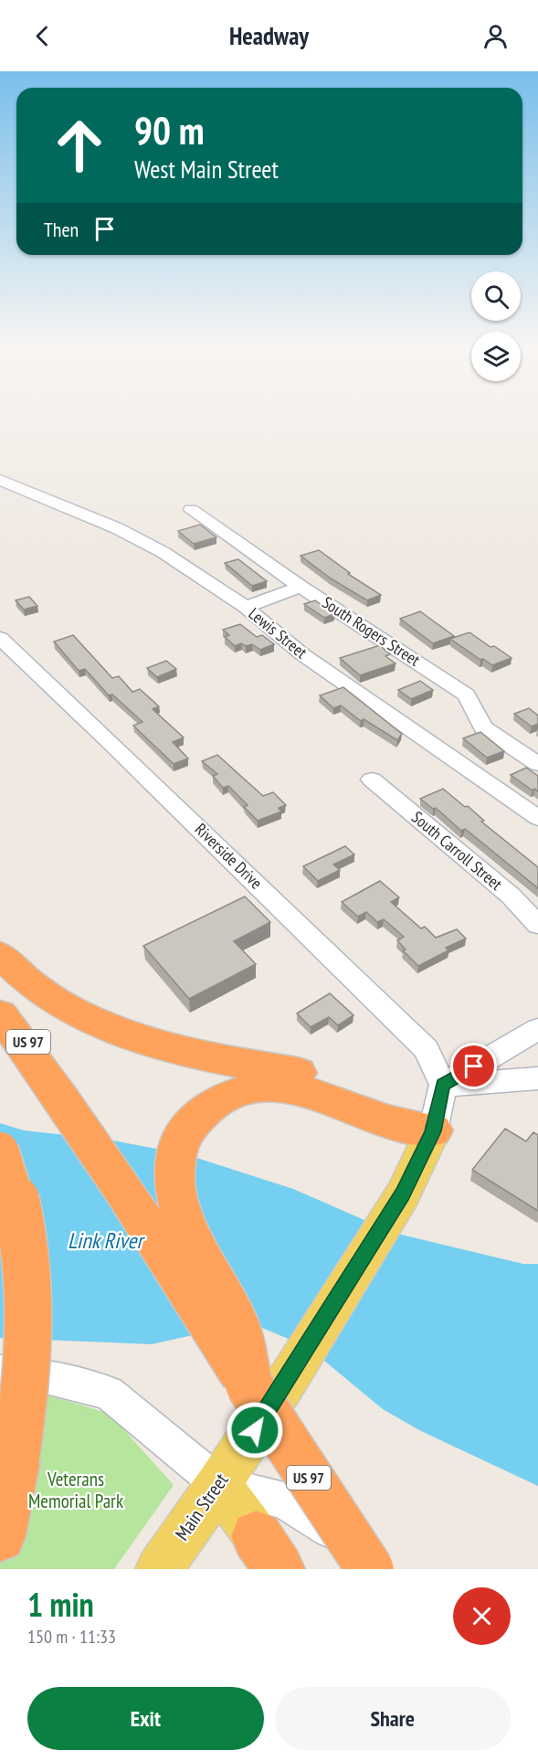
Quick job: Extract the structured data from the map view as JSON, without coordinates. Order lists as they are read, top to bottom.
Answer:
{
  "streets": {
    "highway": ["US 97"],
    "main road": ["Main Street"],
    "street": [
      "South Rogers Street",
      "Lewis Street",
      "South Carroll Street",
      "Riverside Drive"
    ]
  },
  "crossings": [
    ["US 97", "Main Street"]
  ],
  "water": ["Link River"],
  "parks": ["Veterans Memorial Park"],
  "page": {
    "header": "Headway",
    "turn": ["90 m", "West Main Street"],
    "then": "Then",
    "heading": ["1 min", "150 m · 11:33"],
    "buttons": ["Exit", "Share"]
  }
}
